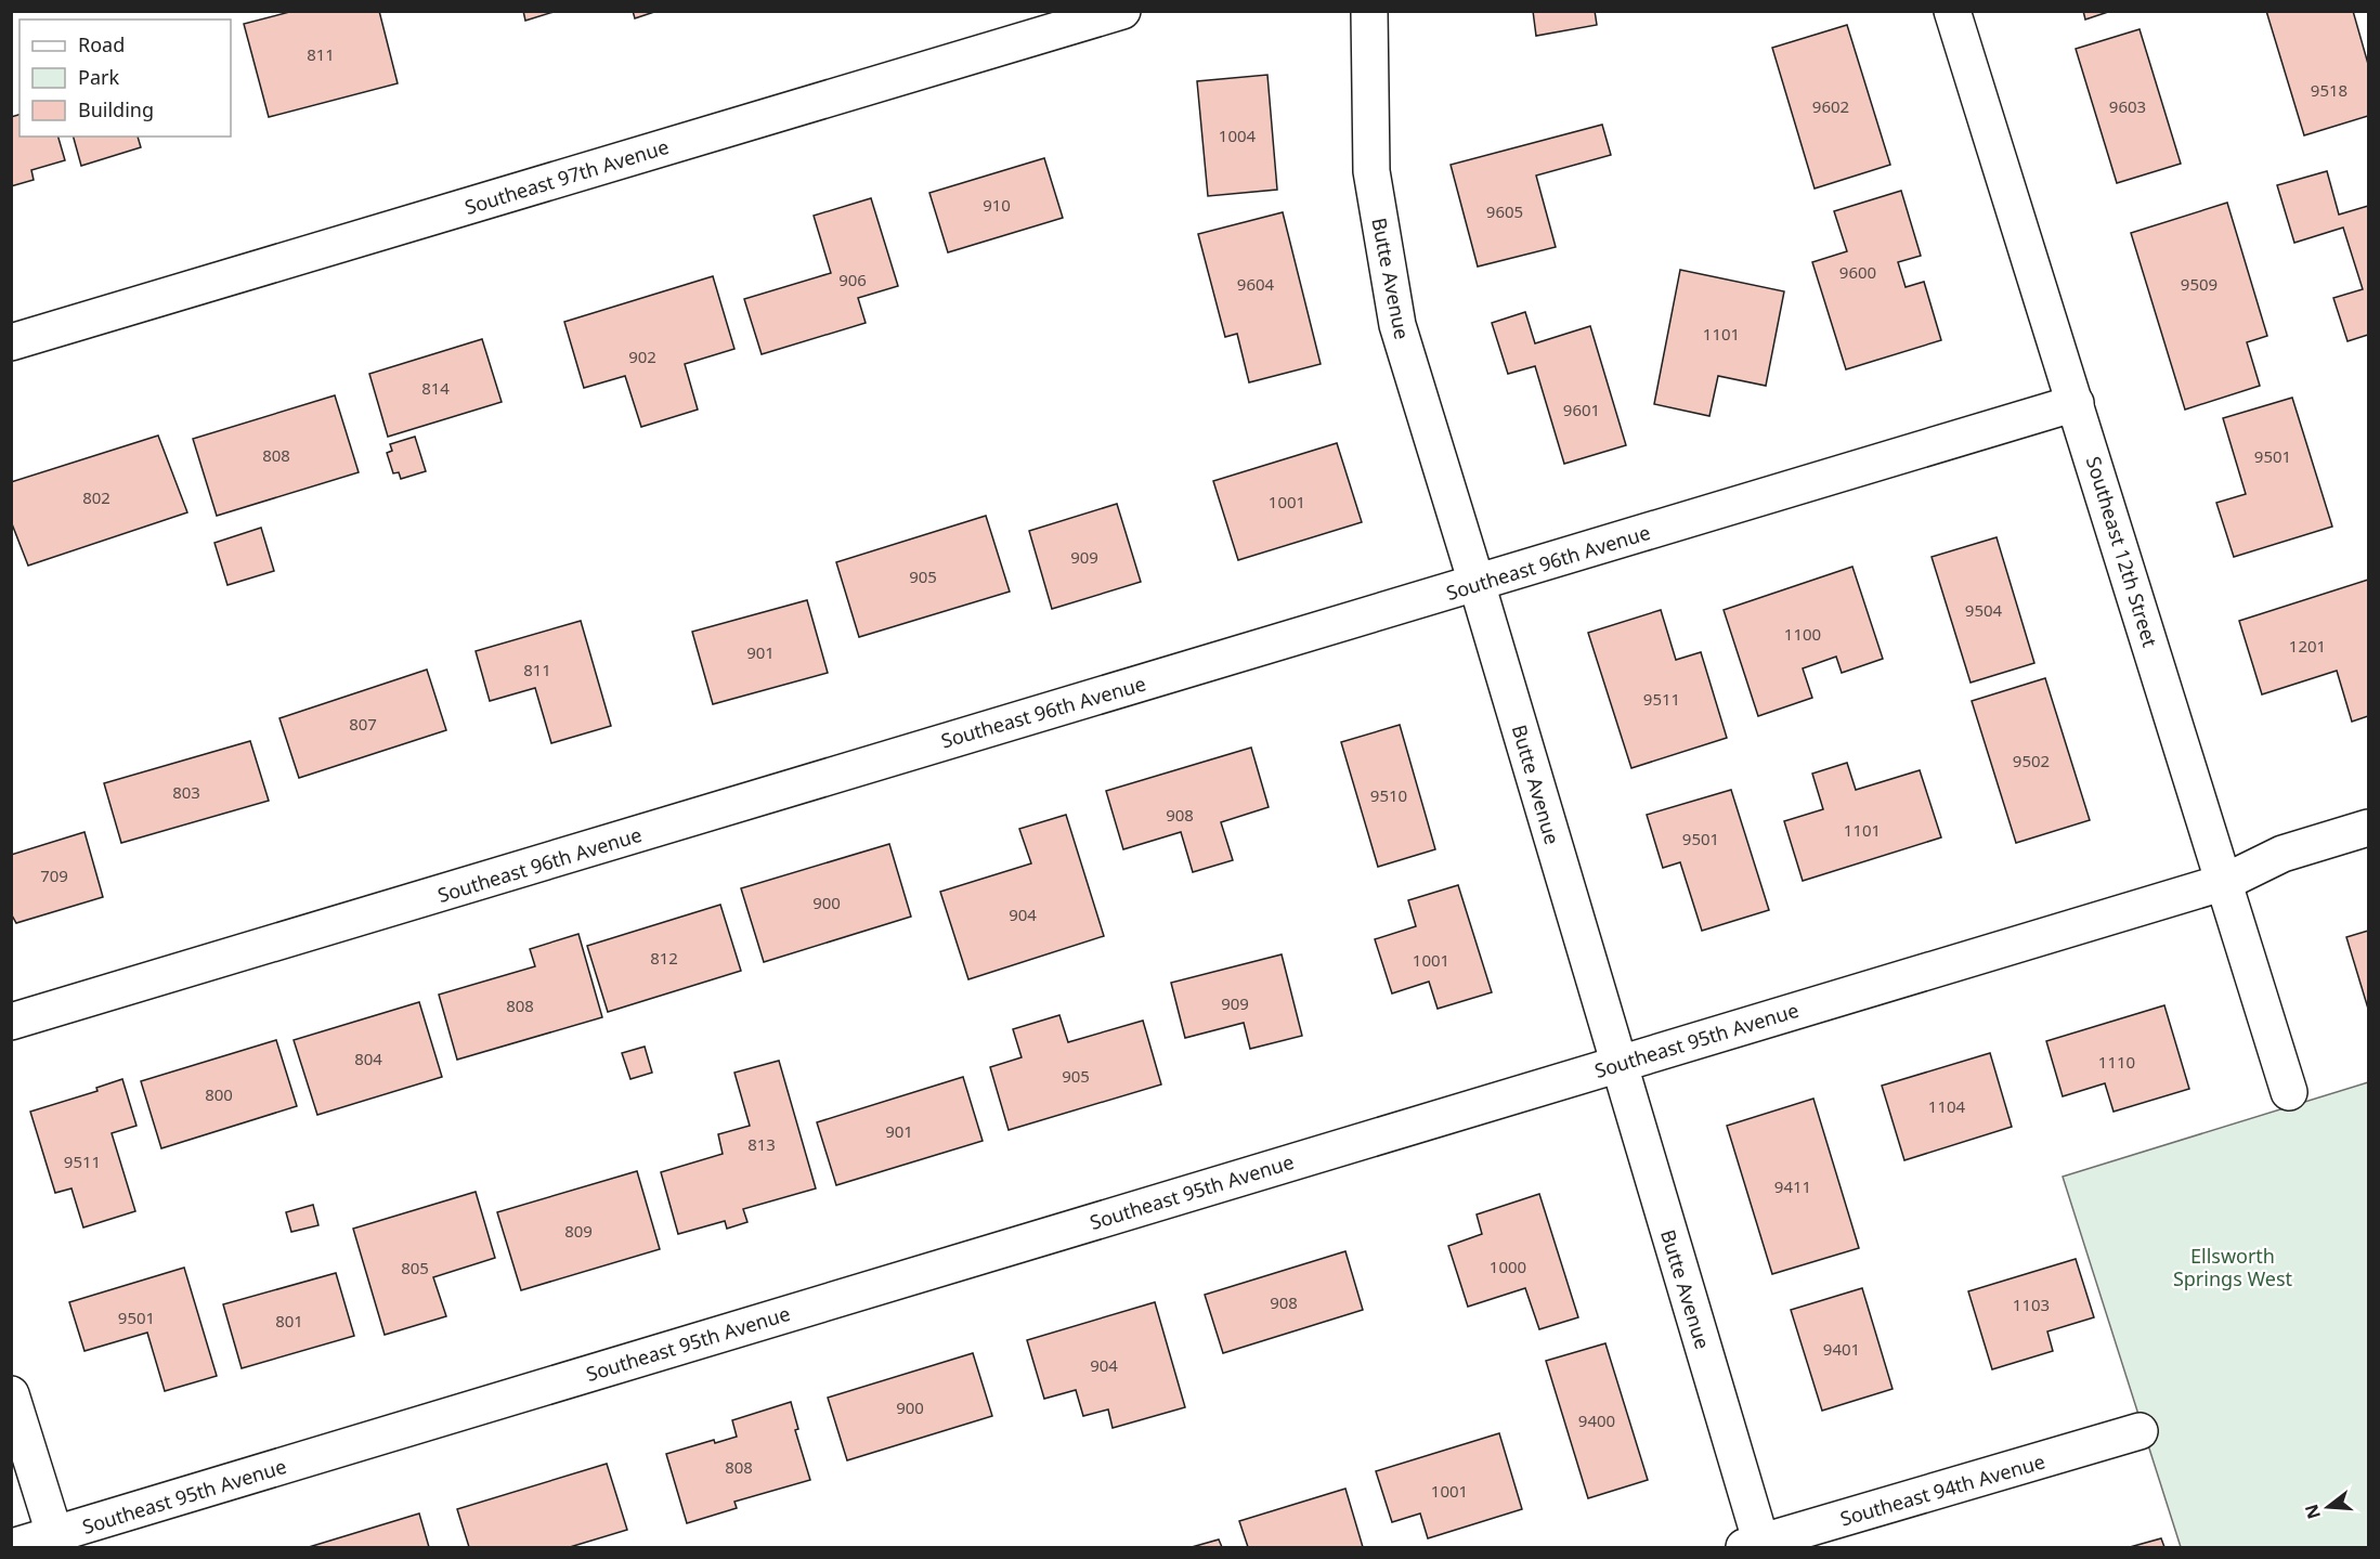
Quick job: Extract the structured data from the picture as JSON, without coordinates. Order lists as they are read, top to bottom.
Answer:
{
  "streets": {
    "street": [
      "Southeast 97th Avenue",
      "Butte Avenue",
      "Southeast 12th Street",
      "Southeast 96th Avenue",
      "Southeast 95th Avenue",
      "Southeast 94th Avenue"
    ]
  },
  "crossings": [
    ["Butte Avenue", "Southeast 96th Avenue"],
    ["Butte Avenue", "Southeast 95th Avenue"],
    ["Butte Avenue", "Southeast 94th Avenue"],
    ["Southeast 12th Street", "Southeast 96th Avenue"],
    ["Southeast 12th Street", "Southeast 95th Avenue"]
  ],
  "parks": ["Ellsworth Springs West"],
  "house_numbers": [
    "811",
    "9518",
    "9602",
    "9603",
    "1004",
    "910",
    "9605",
    "9600",
    "906",
    "9604",
    "9509",
    "1101",
    "902",
    "814",
    "9601",
    "808",
    "9501",
    "802",
    "1001",
    "909",
    "905",
    "9504",
    "1100",
    "1201",
    "901",
    "811",
    "9511",
    "807",
    "9502",
    "803",
    "9510",
    "908",
    "1101",
    "9501",
    "709",
    "900",
    "904",
    "812",
    "1001",
    "909",
    "808",
    "804",
    "1110",
    "905",
    "800",
    "1104",
    "901",
    "813",
    "9511",
    "9411",
    "809",
    "1000",
    "805",
    "908",
    "1103",
    "9501",
    "801",
    "9401",
    "904",
    "900",
    "9400",
    "808",
    "1001"
  ],
  "legend": ["Road", "Park", "Building"],
  "north": "left"
}
